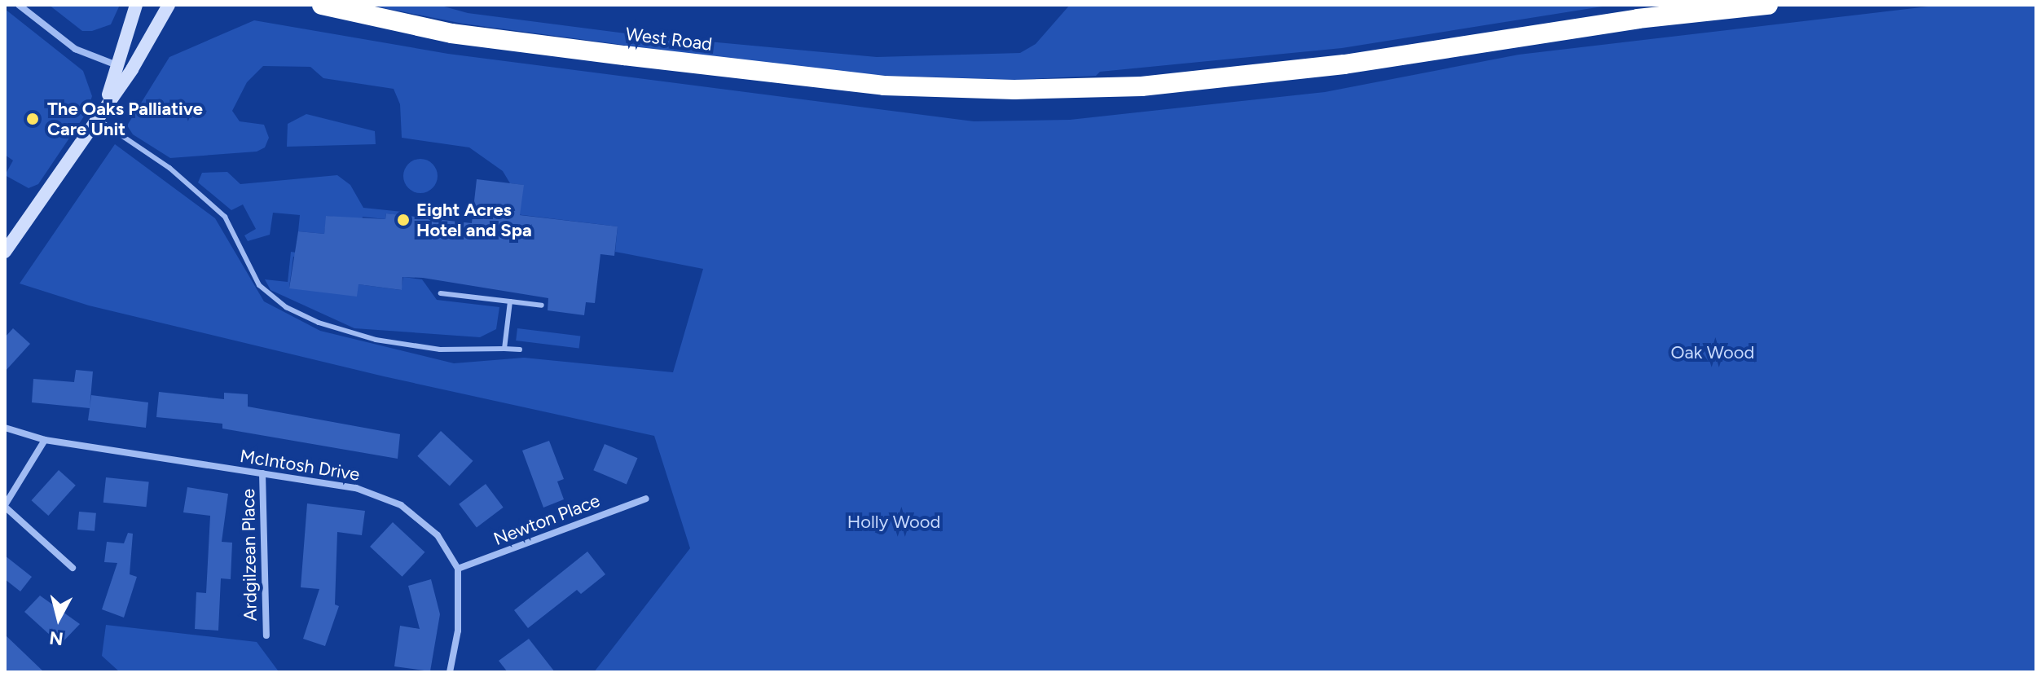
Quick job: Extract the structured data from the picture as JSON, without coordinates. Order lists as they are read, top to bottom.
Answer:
{
  "streets": {
    "highway": ["West Road"],
    "street": ["McIntosh Drive", "Newton Place", "Ardgilzean Place"]
  },
  "crossings": [
    ["McIntosh Drive", "Newton Place"],
    ["McIntosh Drive", "Ardgilzean Place"]
  ],
  "parks": ["Oak Wood", "Holly Wood"],
  "places": ["The Oaks Palliative Care Unit", "Eight Acres Hotel and Spa"],
  "north": "bottom"
}
